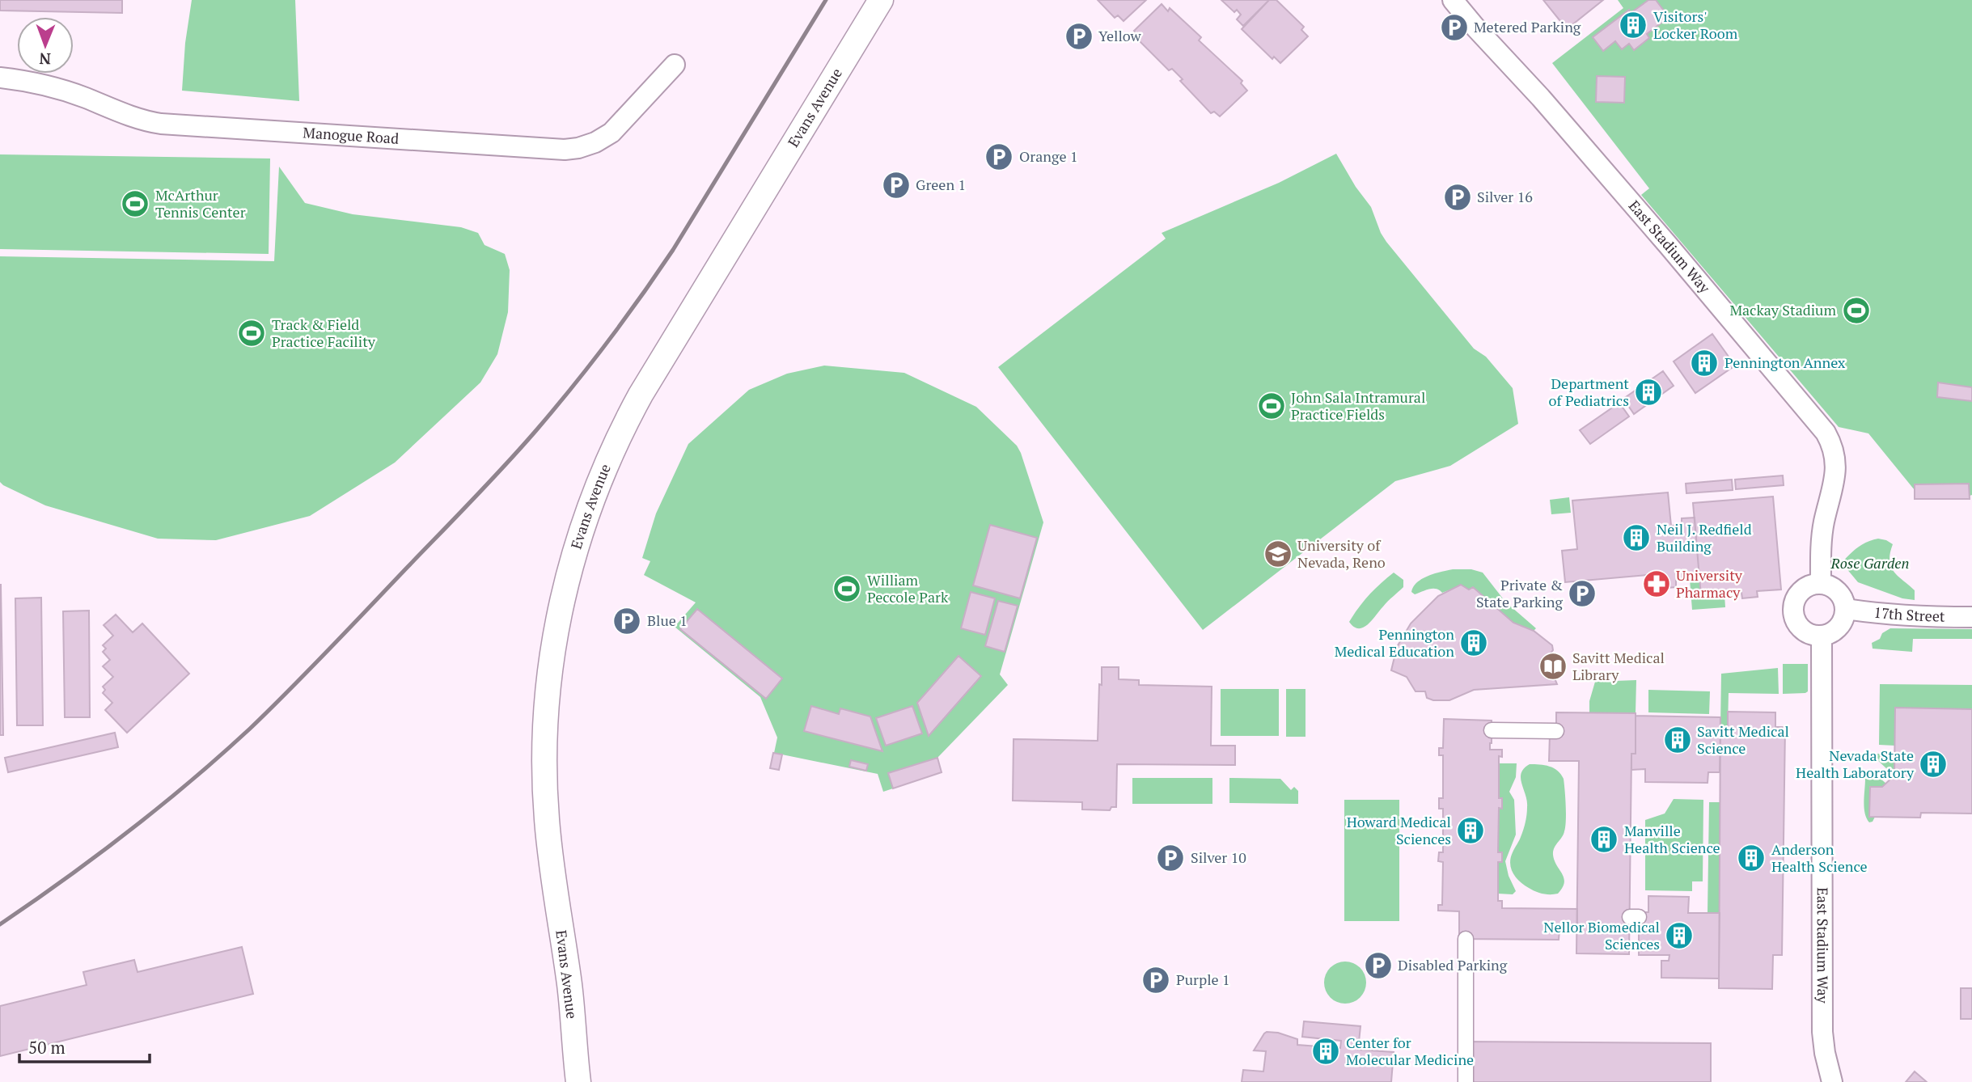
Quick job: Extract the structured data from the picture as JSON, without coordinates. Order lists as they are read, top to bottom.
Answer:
{
  "streets": {
    "street": [
      "Evans Avenue",
      "Manogue Road",
      "East Stadium Way",
      "17th Street"
    ]
  },
  "crossings": [
    ["East Stadium Way", "17th Street"]
  ],
  "parks": ["Rose Garden"],
  "places": {
    "building": [
      "Visitors' Locker Room",
      "Pennington Annex",
      "Department of Pediatrics",
      "Neil J. Redfield Building",
      "Pennington Medical Education",
      "Savitt Medical Science",
      "Nevada State Health Laboratory",
      "Howard Medical Sciences",
      "Manville Health Science",
      "Anderson Health Science",
      "Nellor Biomedical Sciences",
      "Center for Molecular Medicine"
    ],
    "parking": [
      "Metered Parking",
      "Yellow",
      "Orange 1",
      "Green 1",
      "Silver 16",
      "Private & State Parking",
      "Blue 1",
      "Silver 10",
      "Disabled Parking",
      "Purple 1"
    ],
    "sports": [
      "McArthur Tennis Center",
      "Mackay Stadium",
      "Track & Field Practice Facility",
      "John Sala Intramural Practice Fields",
      "William Peccole Park"
    ],
    "school or university": ["University of Nevada, Reno"],
    "pharmacy": ["University Pharmacy"],
    "library": ["Savitt Medical Library"]
  },
  "scale_bar": "50 m",
  "north": "bottom"
}
